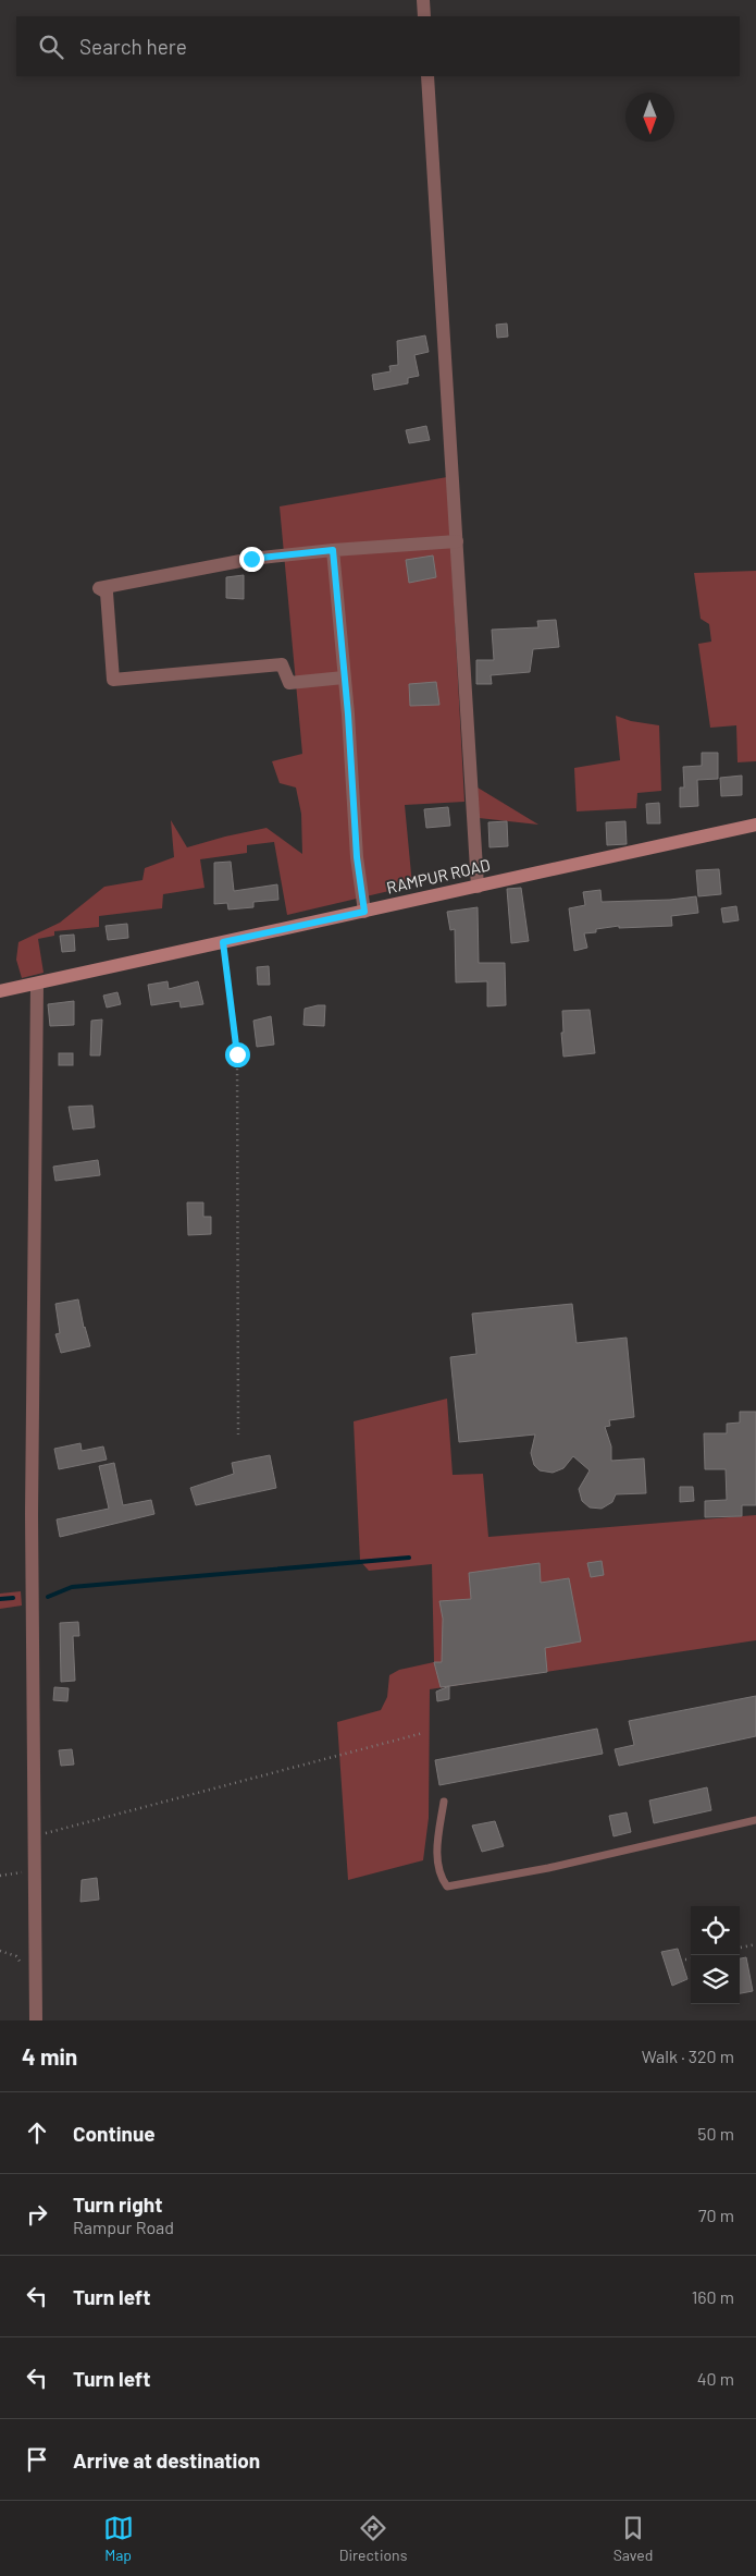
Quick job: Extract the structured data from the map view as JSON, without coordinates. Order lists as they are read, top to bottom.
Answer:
{
  "streets": {
    "main road": ["RAMPUR ROAD"]
  },
  "north": "bottom",
  "page": {
    "search": "Search here",
    "heading": ["4 min", "Walk · 320 m"],
    "list": [
      ["Continue", "50 m"],
      ["Turn right", "Rampur Road", "70 m"],
      ["Turn left", "160 m"],
      ["Turn left", "40 m"],
      "Arrive at destination"
    ],
    "nav": ["Map", "Directions", "Saved"]
  }
}
